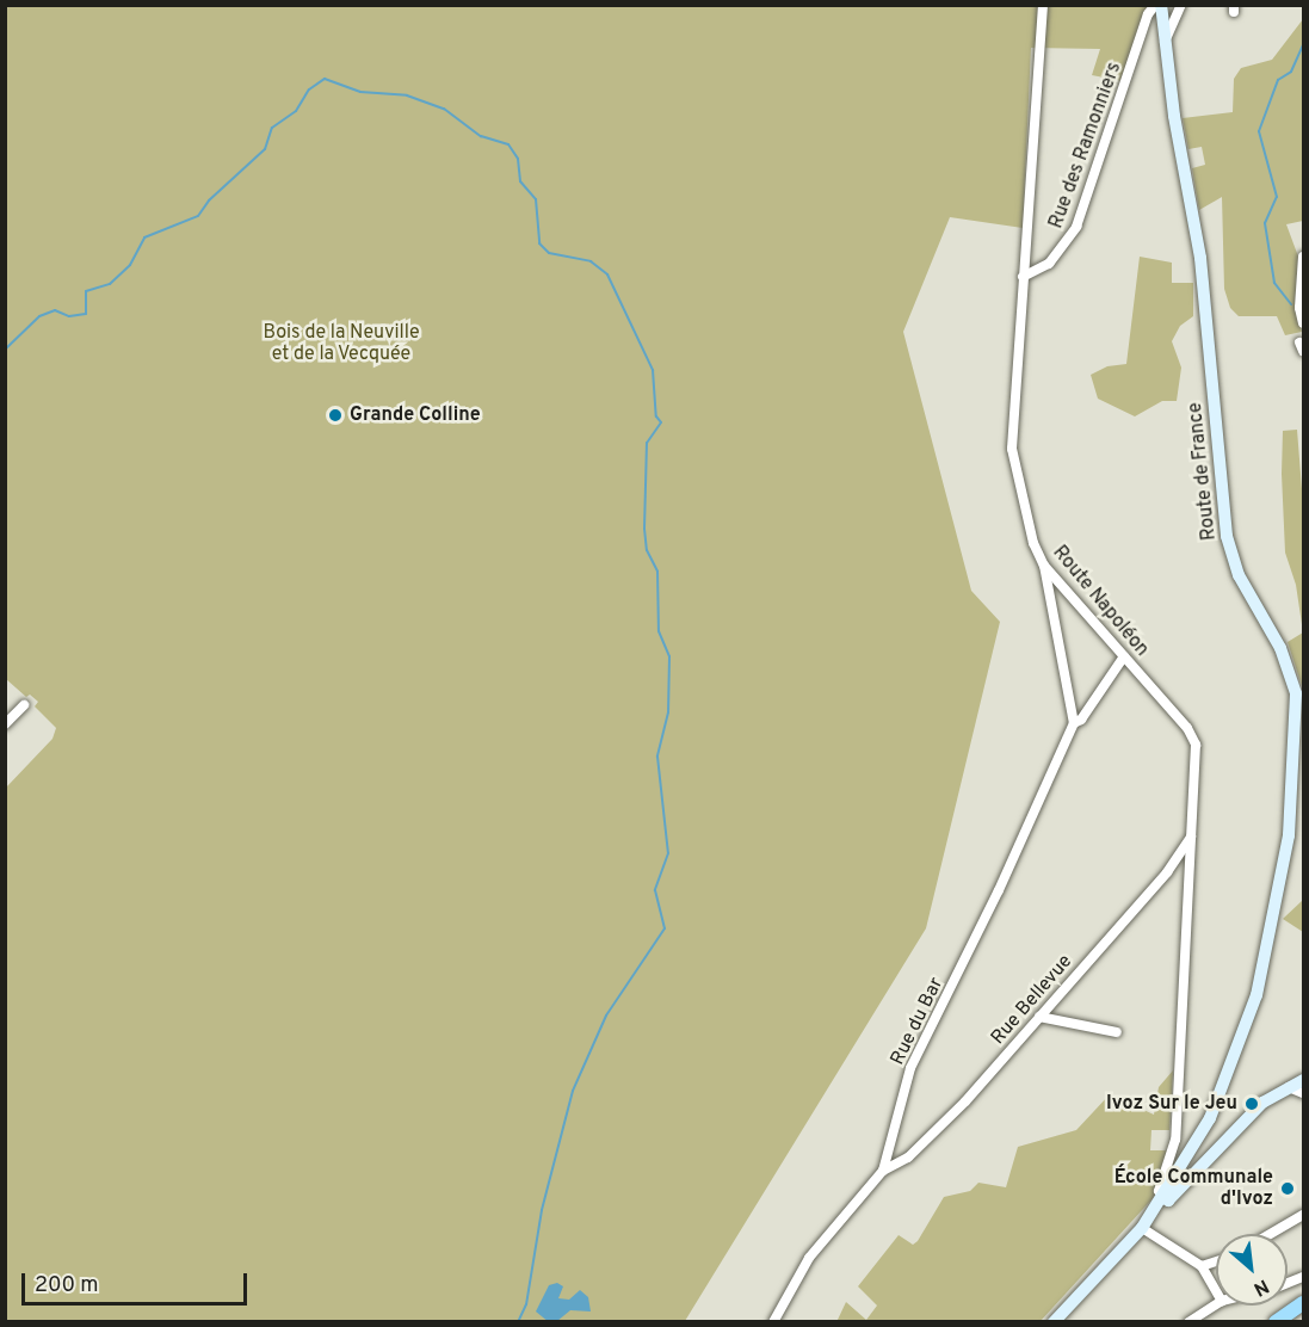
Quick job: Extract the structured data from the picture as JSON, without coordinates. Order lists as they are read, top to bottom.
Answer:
{
  "streets": {
    "main road": ["Route de France"],
    "street": [
      "Rue des Ramonniers",
      "Route Napoléon",
      "Rue Bellevue",
      "Rue du Bar"
    ]
  },
  "crossings": [
    ["Rue des Ramonniers", "Route Napoléon"],
    ["Route de France", "Route Napoléon"],
    ["Route Napoléon", "Rue Bellevue"],
    ["Route Napoléon", "Rue du Bar"],
    ["Rue Bellevue", "Rue du Bar"]
  ],
  "parks": ["Bois de la Neuville et de la Vecquée"],
  "places": ["Grande Colline", "Ivoz Sur le Jeu", "École Communale d'Ivoz"],
  "scale_bar": "200 m",
  "north": "bottom right"
}
